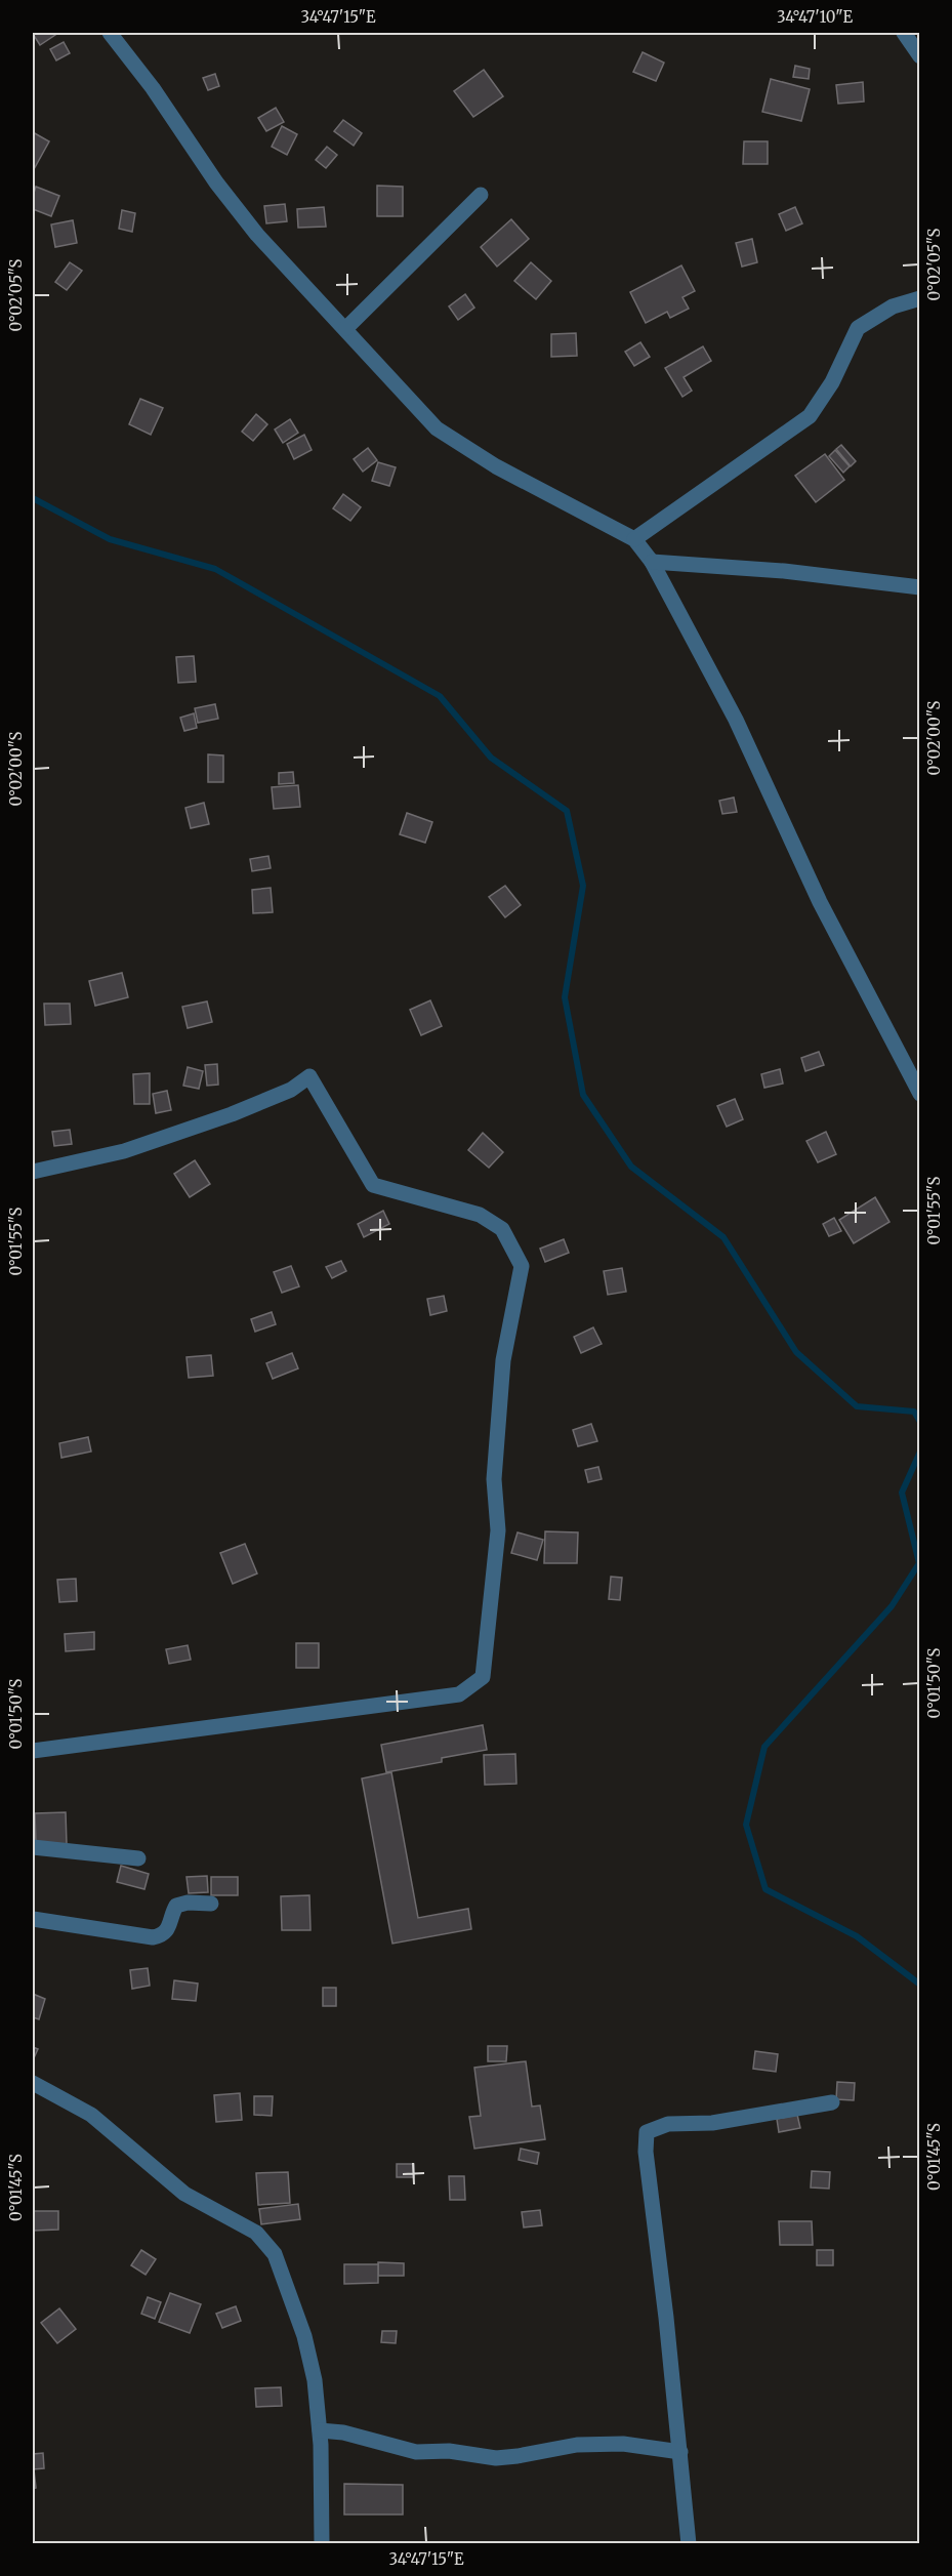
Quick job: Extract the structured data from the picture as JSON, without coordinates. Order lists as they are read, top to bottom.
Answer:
{
  "coordinates": [
    "34°47'15\"E",
    "34°47'10\"E",
    "0°02'05\"S",
    "0°02'00\"S",
    "0°01'55\"S",
    "0°01'50\"S",
    "0°01'45\"S"
  ]
}
